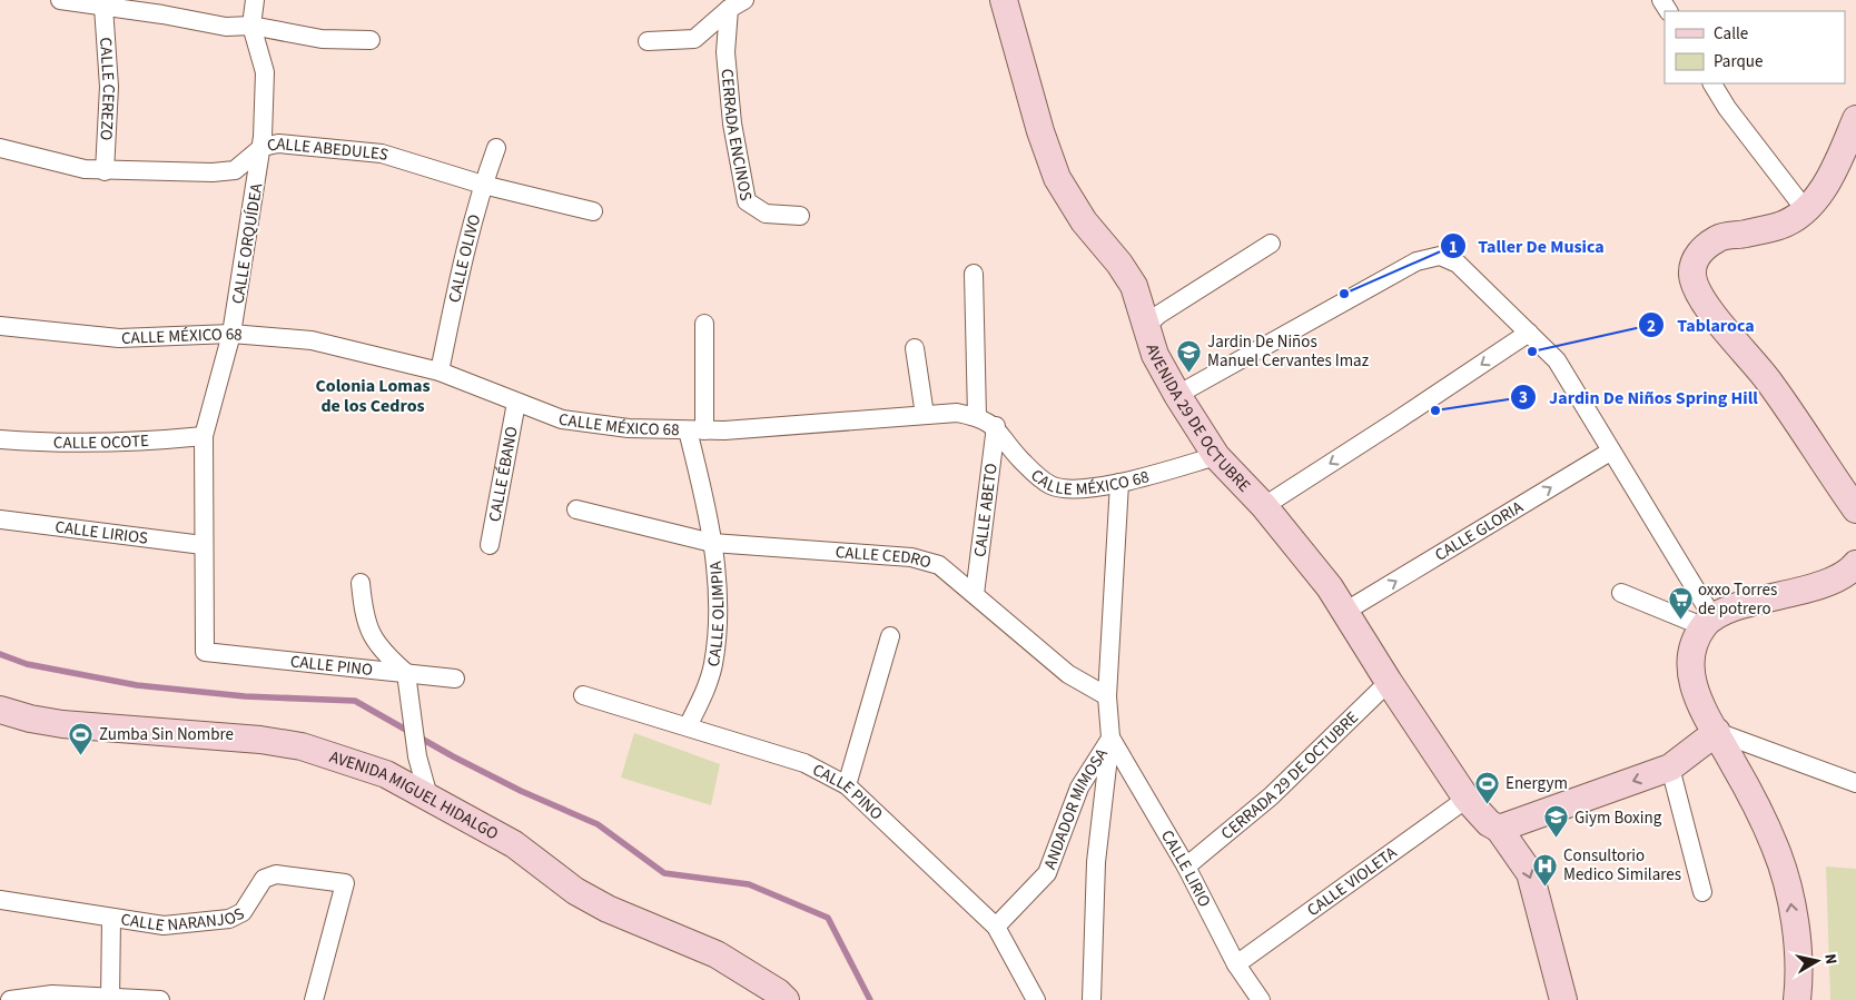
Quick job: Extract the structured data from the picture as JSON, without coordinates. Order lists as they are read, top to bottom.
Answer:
{
  "streets": {
    "street": [
      "CALLE CEREZO",
      "CERRADA ENCINOS",
      "CALLE ABEDULES",
      "CALLE ORQUÍDEA",
      "CALLE OLIVO",
      "CALLE MÉXICO 68",
      "AVENIDA 29 DE OCTUBRE",
      "CALLE OCOTE",
      "CALLE ÉBANO",
      "CALLE ABETO",
      "CALLE GLORIA",
      "CALLE LIRIOS",
      "CALLE CEDRO",
      "CALLE OLIMPIA",
      "CALLE PINO",
      "CERRADA 29 DE OCTUBRE",
      "AVENIDA MIGUEL HIDALGO",
      "ANDADOR MIMOSA",
      "CALLE LIRIO",
      "CALLE VIOLETA",
      "CALLE NARANJOS"
    ]
  },
  "crossings": [
    ["CALLE CEREZO", "CALLE ABEDULES"],
    ["CALLE ABEDULES", "CALLE ORQUÍDEA"],
    ["CALLE ABEDULES", "CALLE OLIVO"],
    ["CALLE ORQUÍDEA", "CALLE MÉXICO 68"],
    ["CALLE ORQUÍDEA", "CALLE OCOTE"],
    ["CALLE ORQUÍDEA", "CALLE LIRIOS"],
    ["CALLE ORQUÍDEA", "CALLE PINO"],
    ["CALLE OLIVO", "CALLE MÉXICO 68"],
    ["CALLE MÉXICO 68", "AVENIDA 29 DE OCTUBRE"],
    ["CALLE MÉXICO 68", "CALLE ÉBANO"],
    ["CALLE MÉXICO 68", "CALLE ABETO"],
    ["CALLE MÉXICO 68", "CALLE OLIMPIA"],
    ["AVENIDA 29 DE OCTUBRE", "CALLE GLORIA"],
    ["AVENIDA 29 DE OCTUBRE", "CERRADA 29 DE OCTUBRE"],
    ["AVENIDA 29 DE OCTUBRE", "CALLE VIOLETA"],
    ["CALLE ABETO", "CALLE CEDRO"],
    ["CALLE CEDRO", "CALLE OLIMPIA"],
    ["CALLE OLIMPIA", "CALLE PINO"],
    ["CALLE PINO", "ANDADOR MIMOSA"],
    ["CERRADA 29 DE OCTUBRE", "CALLE LIRIO"],
    ["ANDADOR MIMOSA", "CALLE LIRIO"],
    ["CALLE LIRIO", "CALLE VIOLETA"]
  ],
  "districts": ["Colonia Lomas de los Cedros"],
  "places": {
    "other": ["Taller De Musica", "Tablaroca", "Jardin De Niños Spring Hill"],
    "school or university": ["Jardin De Niños Manuel Cervantes Imaz", "Giym Boxing"],
    "supermarket": ["oxxo Torres de potrero"],
    "sports": ["Zumba Sin Nombre", "Energym"],
    "hospital": ["Consultorio Medico Similares"]
  },
  "legend": ["Calle", "Parque"],
  "north": "right"
}
